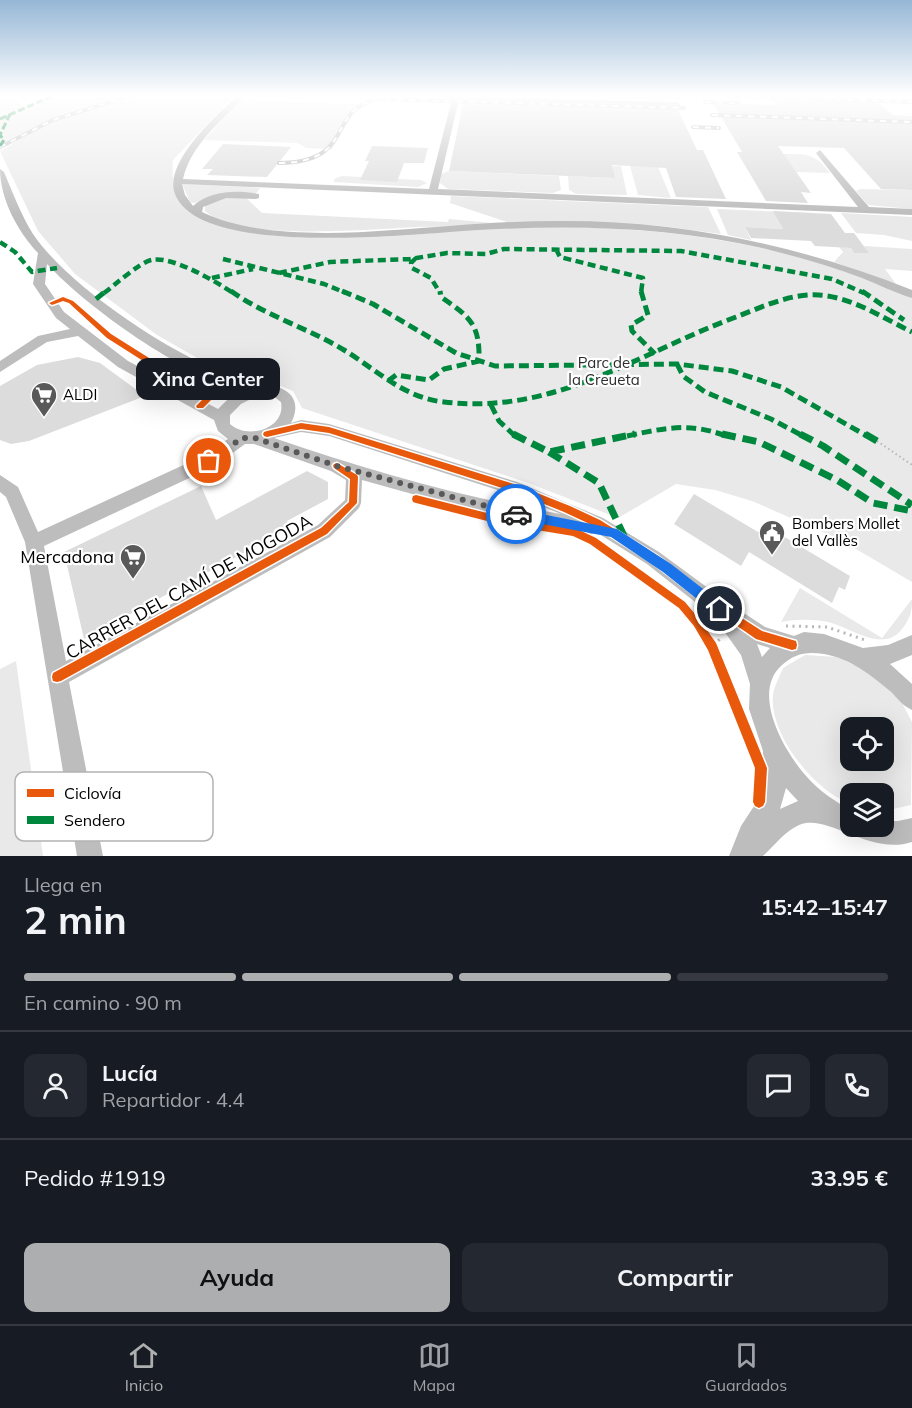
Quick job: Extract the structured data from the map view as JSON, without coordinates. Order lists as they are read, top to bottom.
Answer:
{
  "streets": {
    "street": ["CARRER DEL CAMÍ DE MOGODA"]
  },
  "parks": ["Parc de la Creueta"],
  "places": {
    "supermarket": ["ALDI", "Mercadona"],
    "other": ["Xina Center"],
    "public building": ["Bombers Mollet del Vallès"]
  },
  "legend": ["Ciclovía", "Sendero"],
  "page": {
    "bubble": "Xina Center",
    "heading": ["2 min", "Llega en", "15:42–15:47"],
    "panel": [
      "Lucía",
      "Repartidor · 4.4",
      "Pedido #1919",
      "33.95 €"
    ],
    "bar": "En camino · 90 m",
    "buttons": ["Ayuda", "Compartir"],
    "tabs": ["Inicio", "Mapa", "Guardados"]
  }
}
